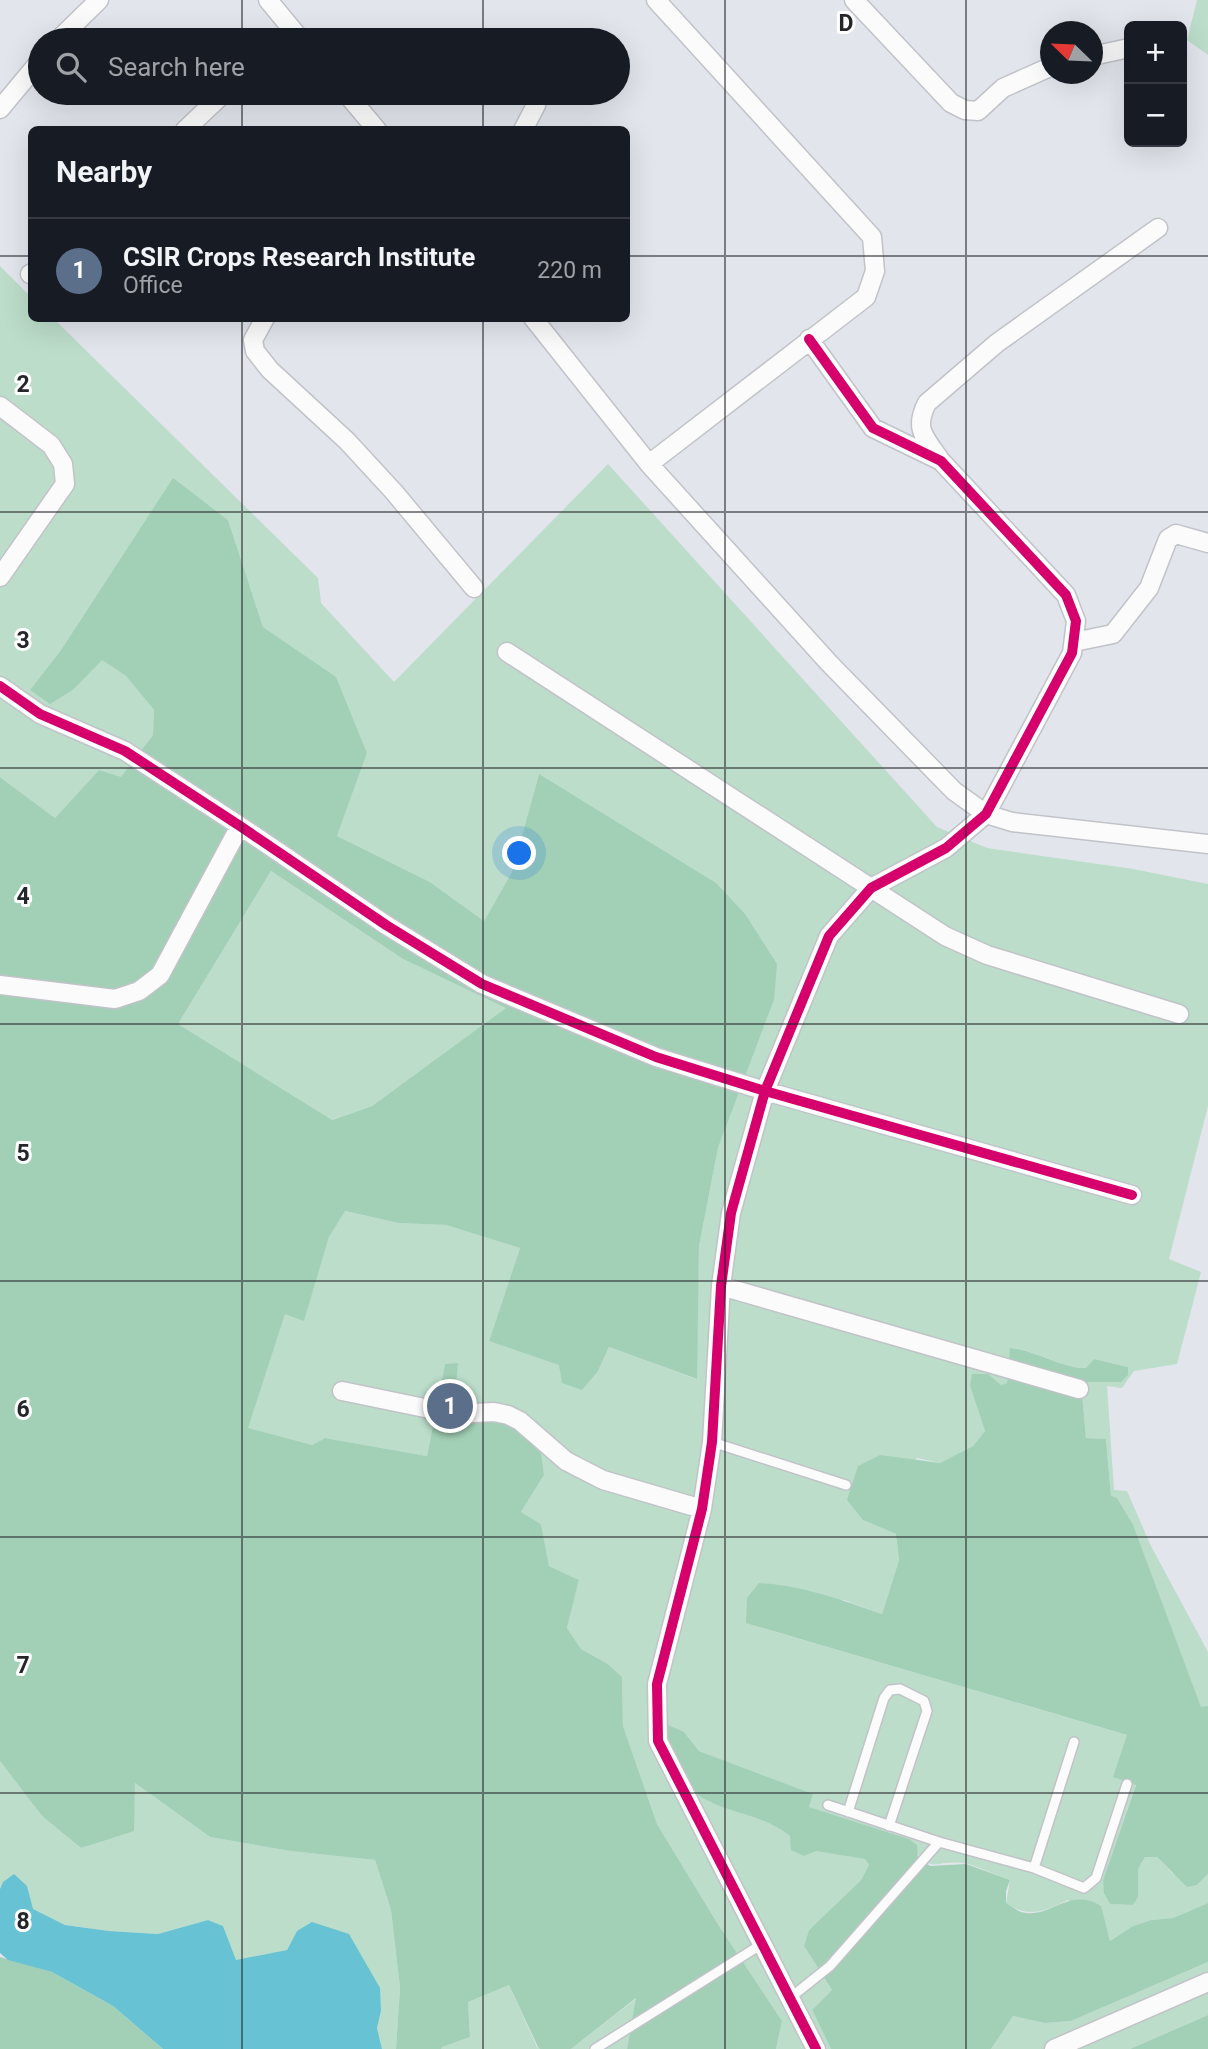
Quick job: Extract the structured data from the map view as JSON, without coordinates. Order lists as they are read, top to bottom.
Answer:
{
  "north": "top left",
  "page": {
    "map_buttons": ["+", "−"],
    "search": "Search here",
    "heading": "Nearby",
    "list": [
      {
        "mark": "1",
        "name": "CSIR Crops Research Institute",
        "note": "Office",
        "value": "220 m"
      }
    ],
    "pins": "1"
  },
  "grid": {
    "columns": ["D"],
    "rows": [
      "2",
      "3",
      "4",
      "5",
      "6",
      "7",
      "8"
    ]
  }
}
